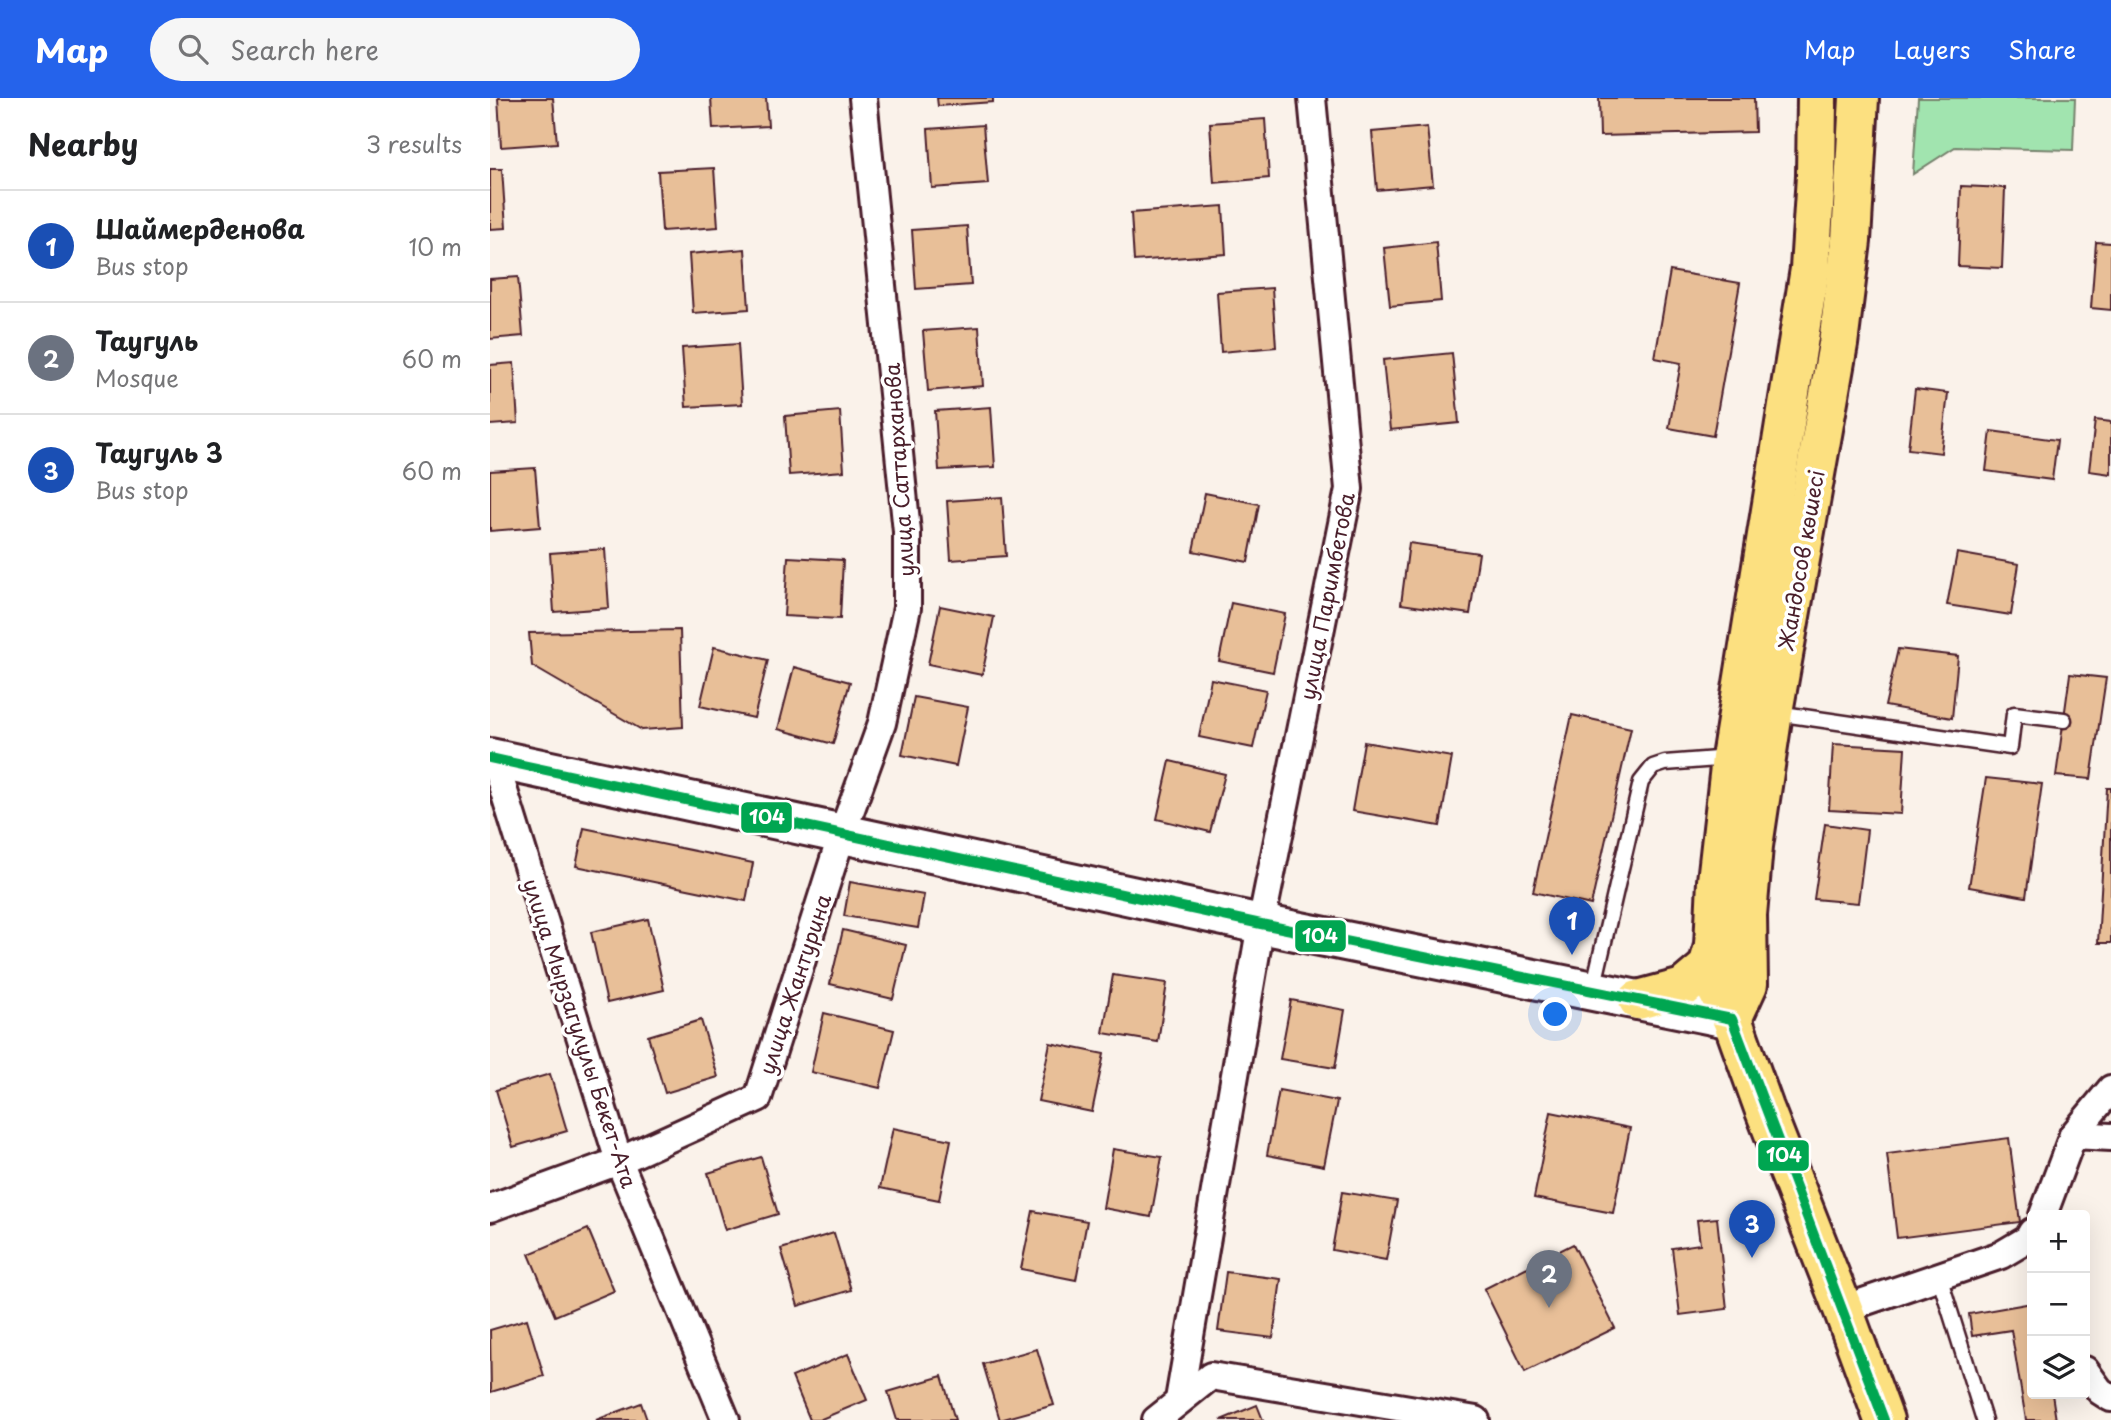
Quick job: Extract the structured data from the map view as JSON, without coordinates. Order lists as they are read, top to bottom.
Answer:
{
  "streets": {
    "main road": ["Жандосов көшесі"],
    "street": [
      "улица Саттарханова",
      "улица Паримбетова",
      "улица Жантурина",
      "улица Мырзагулулы Бекет-Ата"
    ]
  },
  "crossings": [
    ["улица Саттарханова", "улица Жантурина"],
    ["улица Жантурина", "улица Мырзагулулы Бекет-Ата"]
  ],
  "lines": ["transit line 104"],
  "page": {
    "header": "Map",
    "search": "Search here",
    "nav": ["Map", "Layers", "Share"],
    "heading": ["Nearby", "3 results"],
    "list": [
      {
        "mark": "1",
        "name": "Шаймерденова",
        "note": "Bus stop",
        "value": "10 m"
      },
      {
        "mark": "2",
        "name": "Таугуль",
        "note": "Mosque",
        "value": "60 m"
      },
      {
        "mark": "3",
        "name": "Таугуль 3",
        "note": "Bus stop",
        "value": "60 m"
      }
    ],
    "pins": ["1", "3", "2"],
    "map_buttons": ["+", "−"]
  }
}
